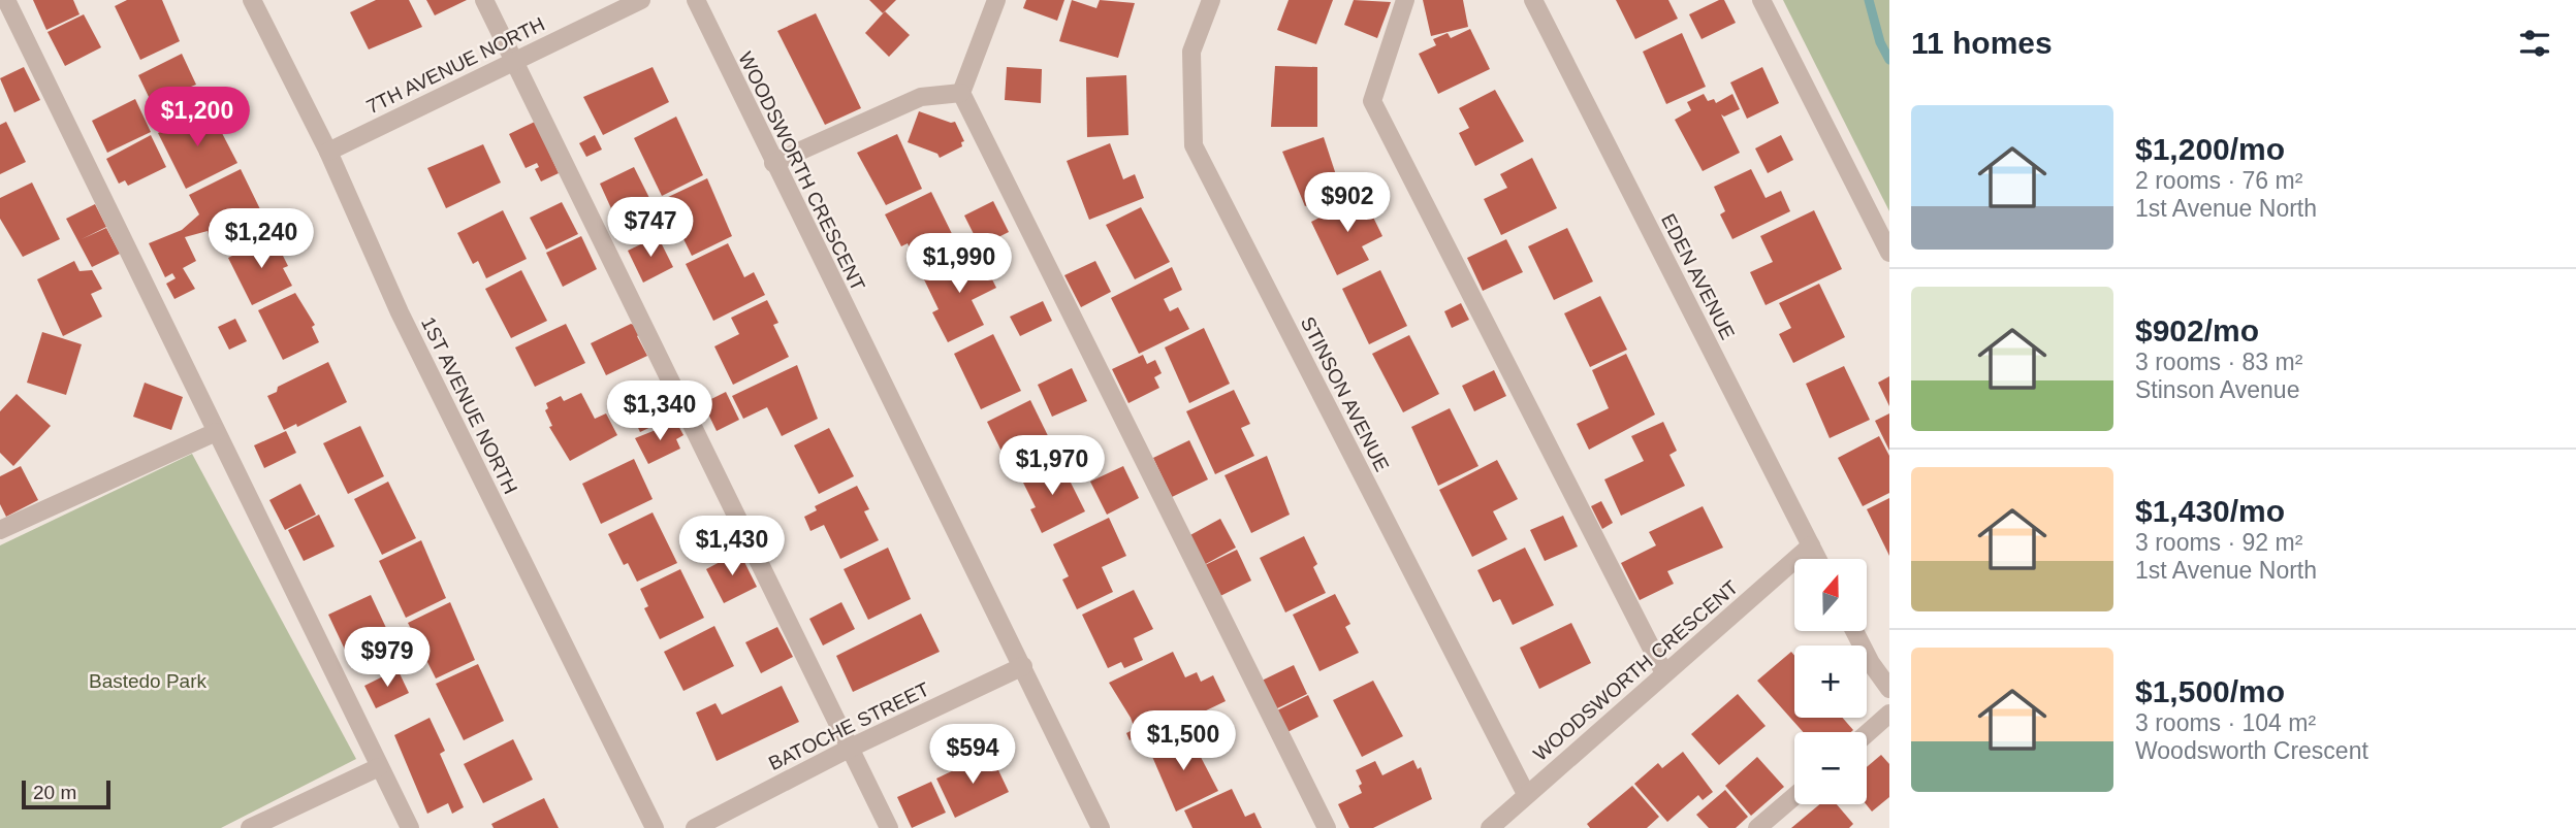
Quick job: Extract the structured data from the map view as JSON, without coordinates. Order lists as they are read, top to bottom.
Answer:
{
  "streets": {
    "street": [
      "7TH AVENUE NORTH",
      "WOODSWORTH CRESCENT",
      "EDEN AVENUE",
      "STINSON AVENUE",
      "1ST AVENUE NORTH",
      "BATOCHE STREET"
    ]
  },
  "crossings": [
    ["7TH AVENUE NORTH", "1ST AVENUE NORTH"],
    ["WOODSWORTH CRESCENT", "EDEN AVENUE"],
    ["WOODSWORTH CRESCENT", "STINSON AVENUE"],
    ["WOODSWORTH CRESCENT", "BATOCHE STREET"]
  ],
  "parks": ["Bastedo Park"],
  "scale_bar": "20 m",
  "north": "top",
  "page": {
    "heading": "11 homes",
    "price": [
      "$1,200",
      "$902",
      "$747",
      "$1,240",
      "$1,990",
      "$1,340",
      "$1,970",
      "$1,430",
      "$979",
      "$1,500",
      "$594"
    ],
    "list": [
      {
        "name": "$1,200/mo",
        "note": "2 rooms · 76 m² · 1st Avenue North"
      },
      {
        "name": "$902/mo",
        "note": "3 rooms · 83 m² · Stinson Avenue"
      },
      {
        "name": "$1,430/mo",
        "note": "3 rooms · 92 m² · 1st Avenue North"
      },
      {
        "name": "$1,500/mo",
        "note": "3 rooms · 104 m² · Woodsworth Crescent"
      }
    ],
    "map_buttons": ["+", "−"],
    "scale": "20 m"
  }
}
